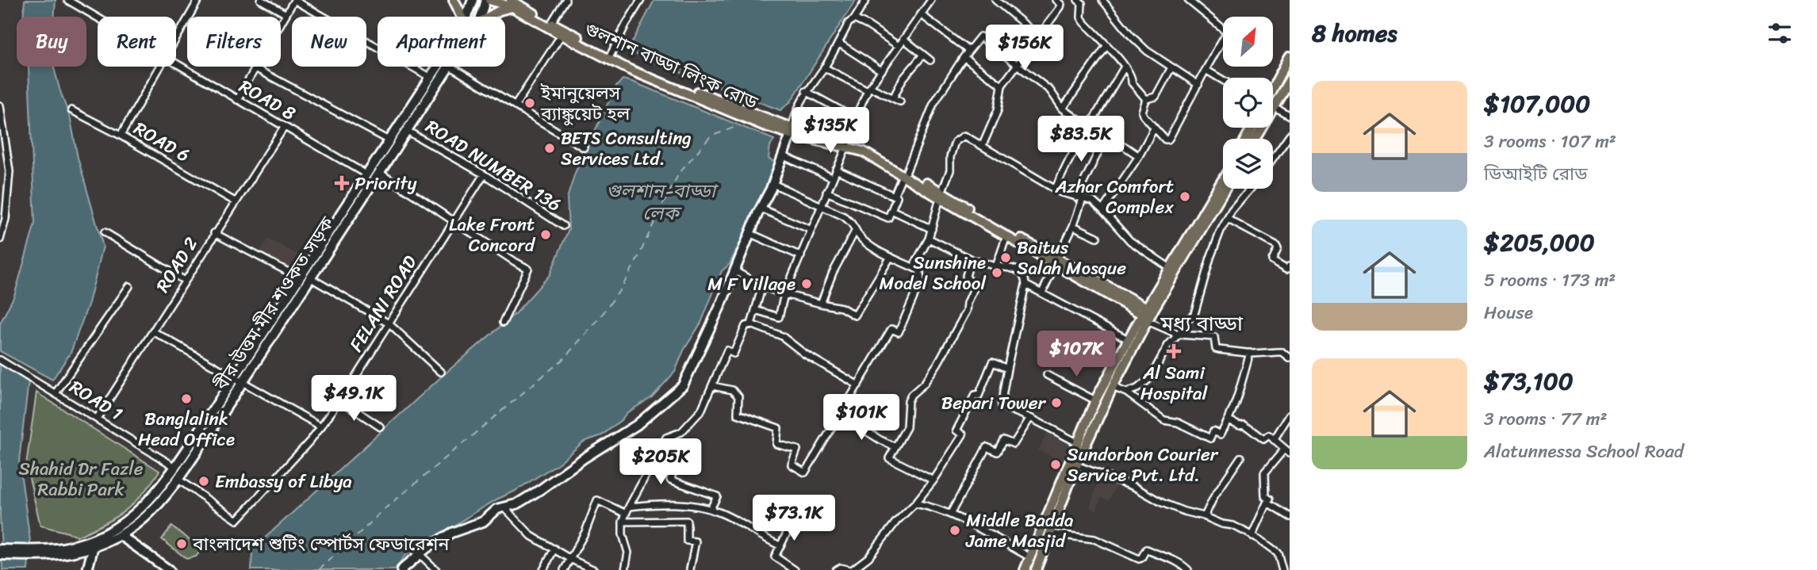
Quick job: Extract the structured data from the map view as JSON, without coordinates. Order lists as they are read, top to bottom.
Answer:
{
  "streets": {
    "main road": ["গুলশান বাড্ডা লিংক রোড", "বীর উত্তম মীর শওকত সড়ক"],
    "street": [
      "ROAD 8",
      "ROAD 6",
      "ROAD NUMBER 136",
      "ROAD 2",
      "FELANI ROAD",
      "ROAD 1"
    ]
  },
  "crossings": [
    ["ROAD 8", "ROAD 2"],
    ["ROAD 8", "বীর উত্তম মীর শওকত সড়ক"],
    ["ROAD 6", "ROAD 2"],
    ["ROAD NUMBER 136", "বীর উত্তম মীর শওকত সড়ক"],
    ["ROAD NUMBER 136", "FELANI ROAD"],
    ["ROAD 2", "ROAD 1"],
    ["বীর উত্তম মীর শওকত সড়ক", "FELANI ROAD"],
    ["বীর উত্তম মীর শওকত সড়ক", "ROAD 1"]
  ],
  "districts": ["মধ্য বাড্ডা"],
  "water": ["গুলশান-বাড্ডা লেক"],
  "parks": ["Shahid Dr Fazle Rabbi Park"],
  "places": {
    "other": [
      "ইমানুয়েলস ব্যাঙ্কুয়েট হল",
      "BETS Consulting Services Ltd.",
      "Azhar Comfort Complex",
      "Lake Front Concord",
      "Baitus Salah Mosque",
      "Sunshine Model School",
      "M F Village",
      "Banglalink Head Office",
      "Bepari Tower",
      "Sundorbon Courier Service Pvt. Ltd.",
      "Embassy of Libya",
      "Middle Badda Jame Masjid",
      "বাংলাদেশ শুটিং স্পোর্টস ফেডারেশন"
    ],
    "health": ["Priority", "Al Sami Hospital"]
  },
  "north": "top right",
  "page": {
    "heading": "8 homes",
    "chip": [
      "Buy",
      "Rent",
      "Filters",
      "New",
      "Apartment"
    ],
    "price": [
      "$156K",
      "$135K",
      "$83.5K",
      "$107K",
      "$49.1K",
      "$101K",
      "$205K",
      "$73.1K"
    ],
    "list": [
      {
        "name": "$107,000",
        "note": "3 rooms · 107 m² · ডিআইটি রোড"
      },
      {
        "name": "$205,000",
        "note": "5 rooms · 173 m² · House"
      },
      {
        "name": "$73,100",
        "note": "3 rooms · 77 m² · Alatunnessa School Road"
      }
    ]
  }
}
